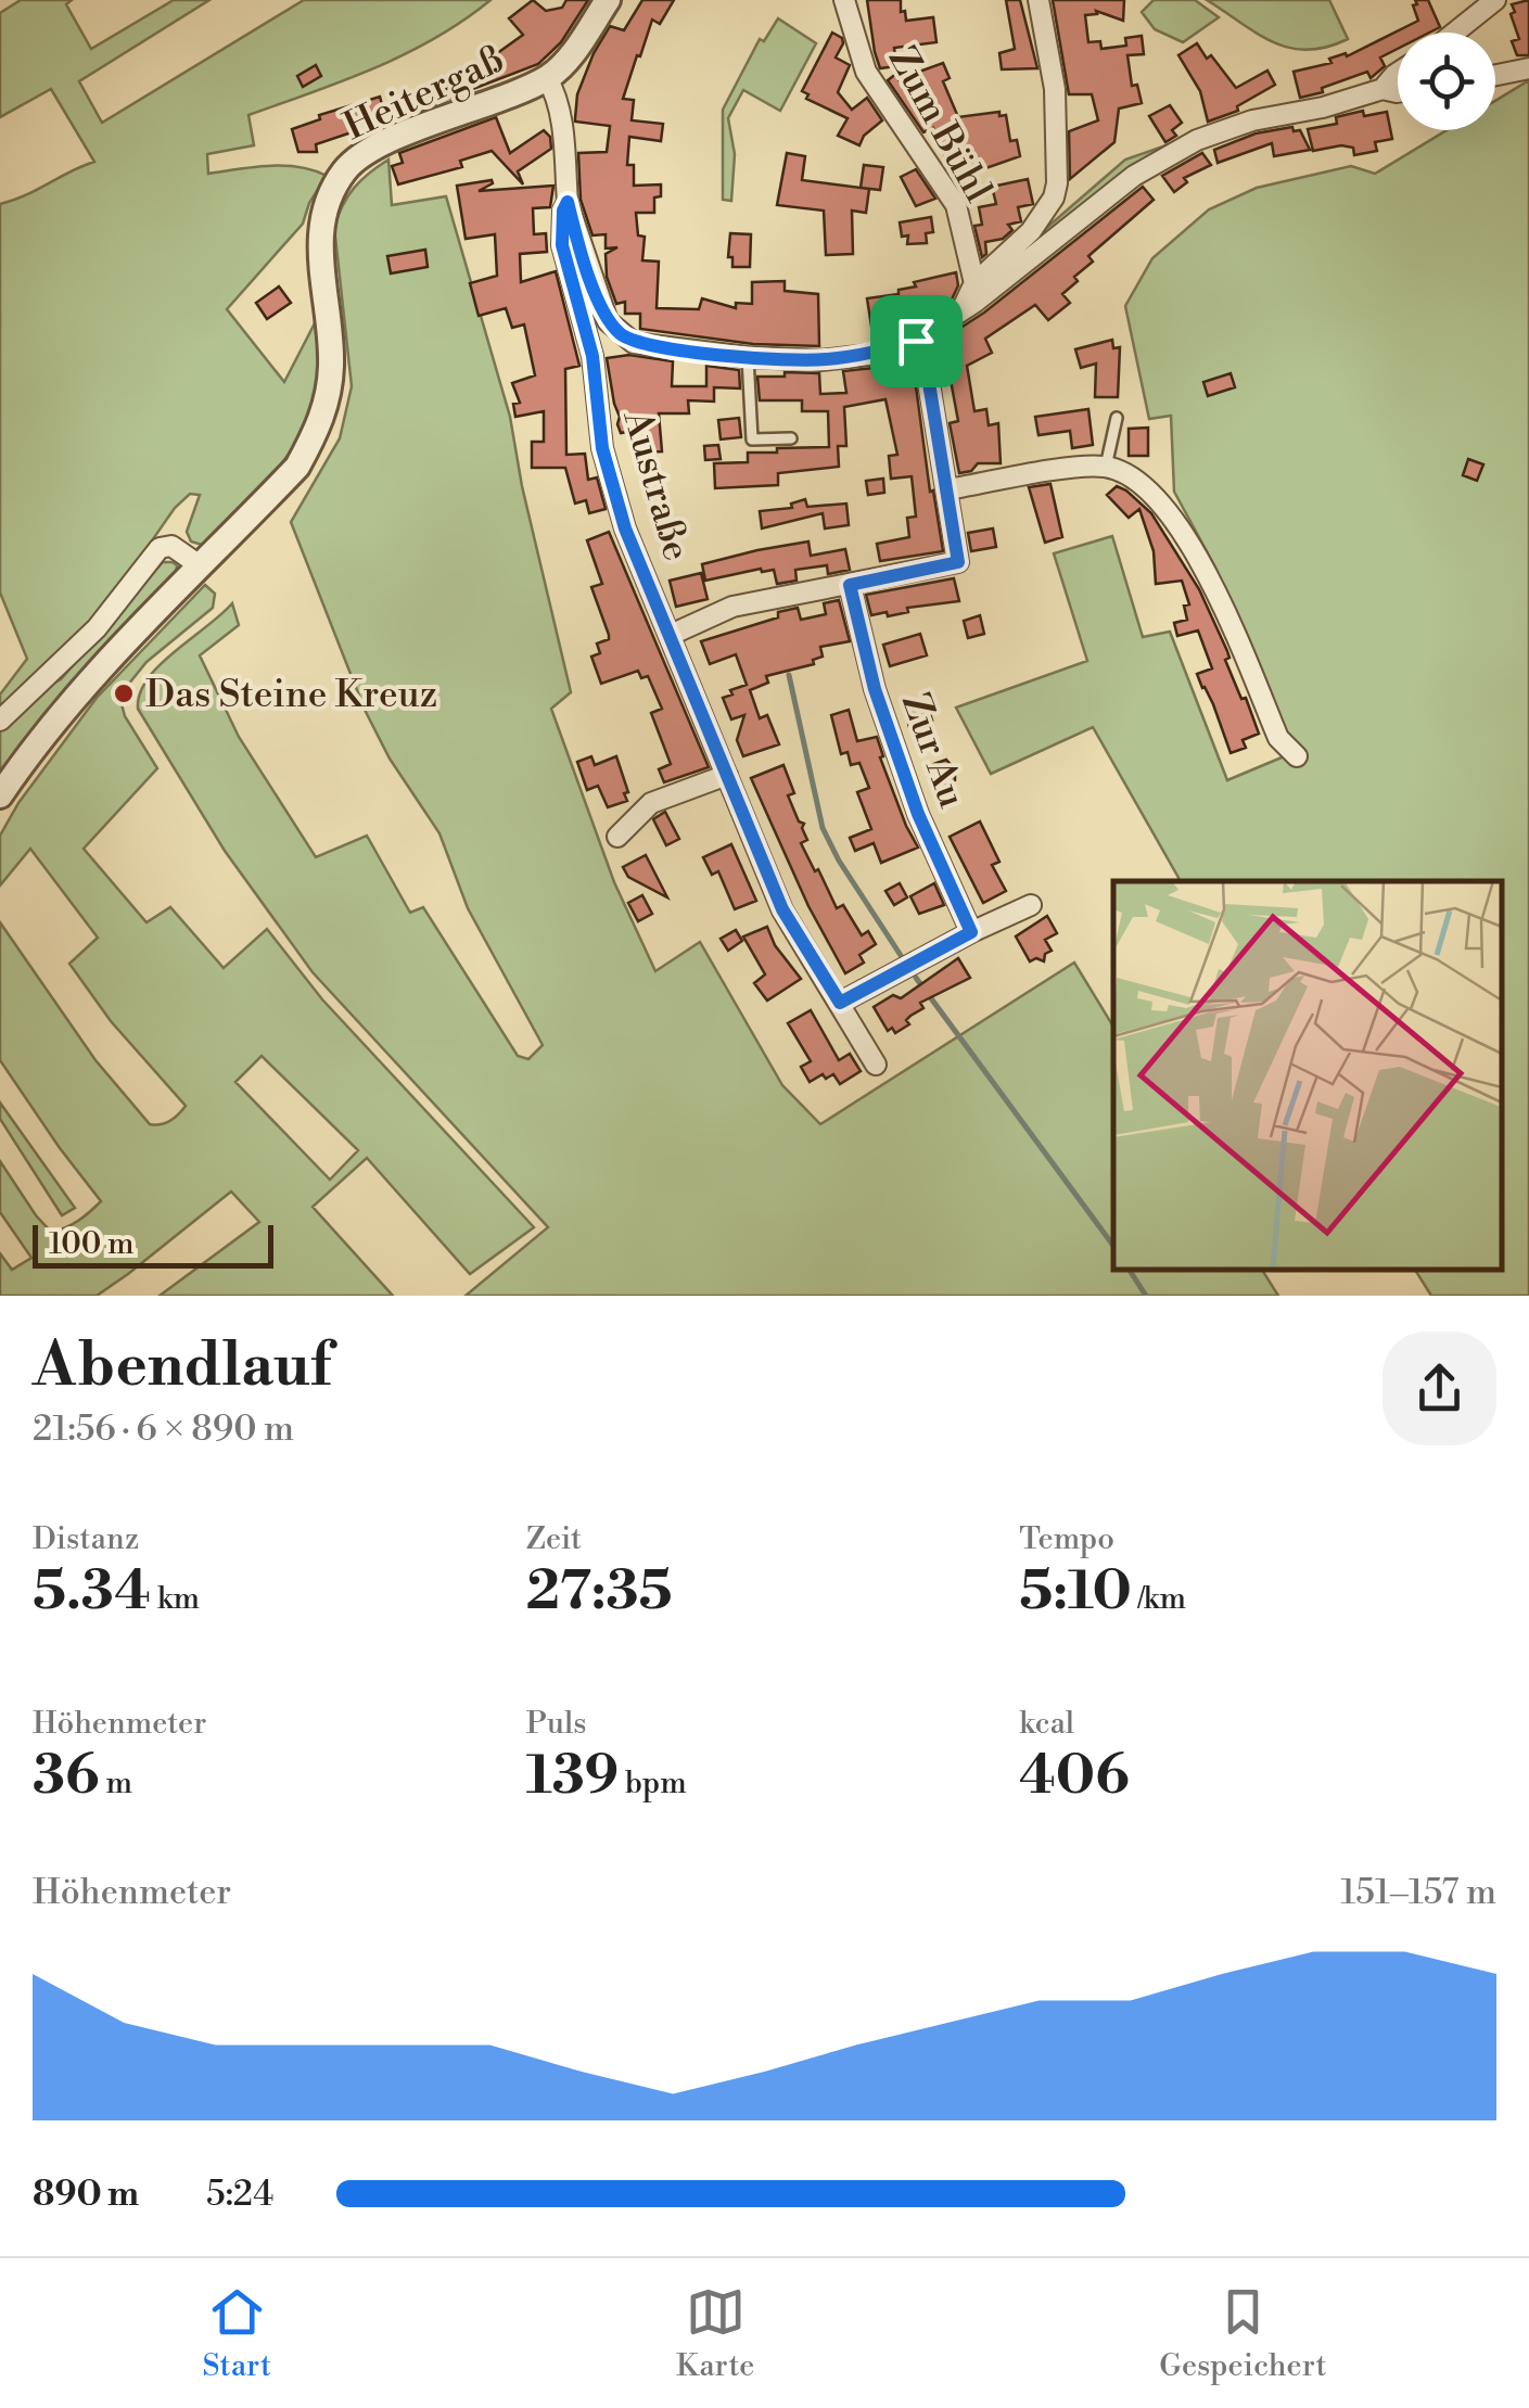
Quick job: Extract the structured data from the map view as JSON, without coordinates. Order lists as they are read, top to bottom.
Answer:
{
  "streets": {
    "street": [
      "Heitergaß",
      "Zum Bühl",
      "Austraße",
      "Zur Au"
    ]
  },
  "crossings": [
    ["Heitergaß", "Austraße"]
  ],
  "places": ["Das Steine Kreuz"],
  "scale_bar": "100 m",
  "page": {
    "scale": "100 m",
    "heading": ["Abendlauf", "21:56 · 6 × 890 m"],
    "stats": [
      ["Distanz", "5.34 km"],
      ["Zeit", "27:35"],
      ["Tempo", "5:10 /km"],
      ["Höhenmeter", "36 m"],
      ["Puls", "139 bpm"],
      ["kcal", "406"]
    ],
    "chart": ["Höhenmeter", "151–157 m"],
    "list": [
      {
        "name": "890 m",
        "note": "5:24"
      }
    ],
    "tabs": ["Start", "Karte", "Gespeichert"]
  }
}
